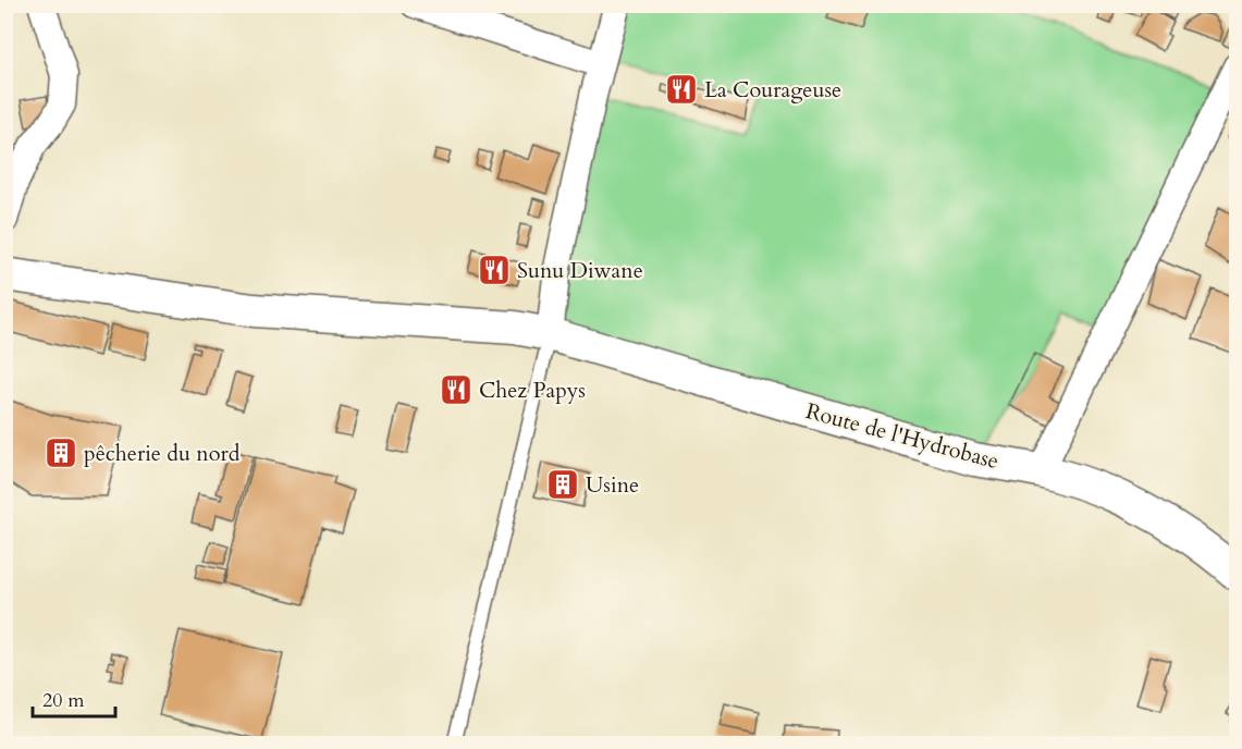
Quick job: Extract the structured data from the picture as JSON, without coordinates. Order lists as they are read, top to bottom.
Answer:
{
  "streets": {
    "street": ["Route de l'Hydrobase"]
  },
  "places": {
    "restaurant": ["La Courageuse", "Sunu Diwane", "Chez Papys"],
    "building": ["pêcherie du nord", "Usine"]
  },
  "scale_bar": "20 m"
}
